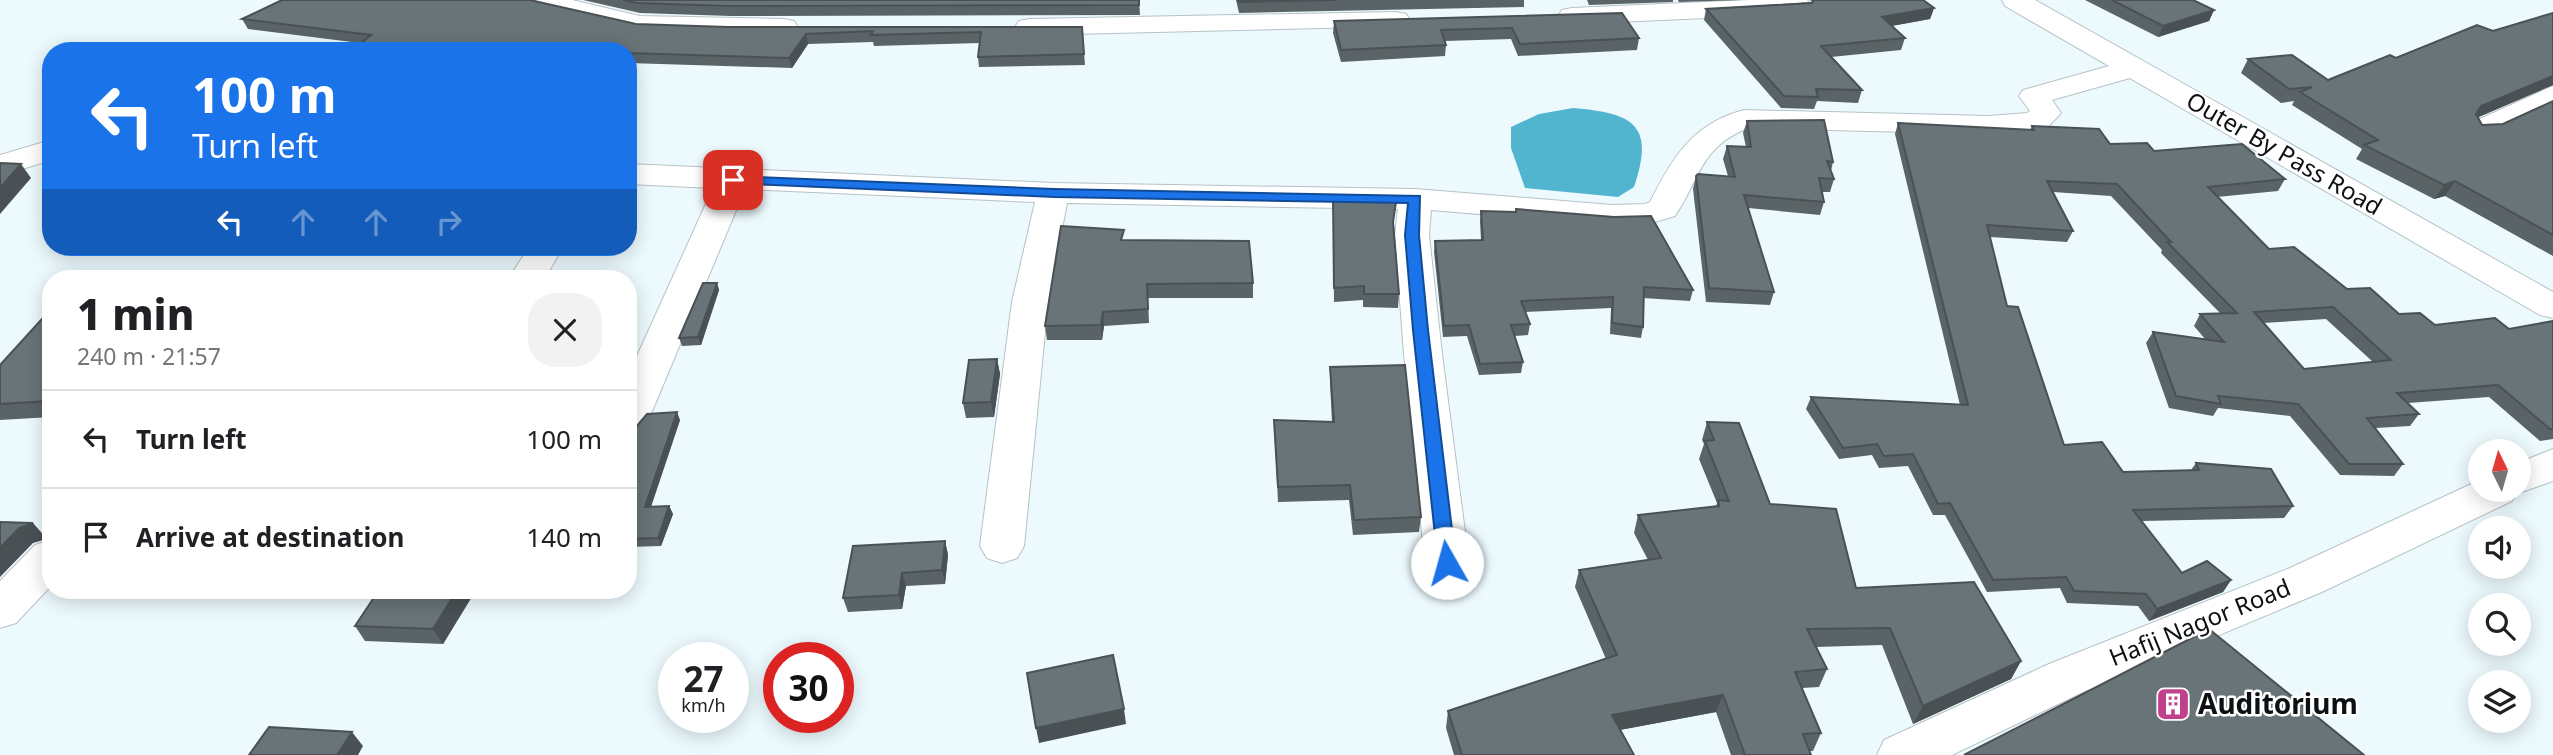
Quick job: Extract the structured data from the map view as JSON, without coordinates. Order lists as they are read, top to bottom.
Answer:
{
  "streets": {
    "street": ["Outer By Pass Road", "Hafij Nagor Road"]
  },
  "places": {
    "building": ["Auditorium"]
  },
  "north": "top",
  "page": {
    "turn": ["100 m", "Turn left"],
    "heading": ["1 min", "240 m · 21:57"],
    "list": [
      {
        "name": "Turn left",
        "value": "100 m"
      },
      {
        "name": "Arrive at destination",
        "value": "140 m"
      }
    ],
    "speed": "27 km/h",
    "limit": "30"
  }
}
